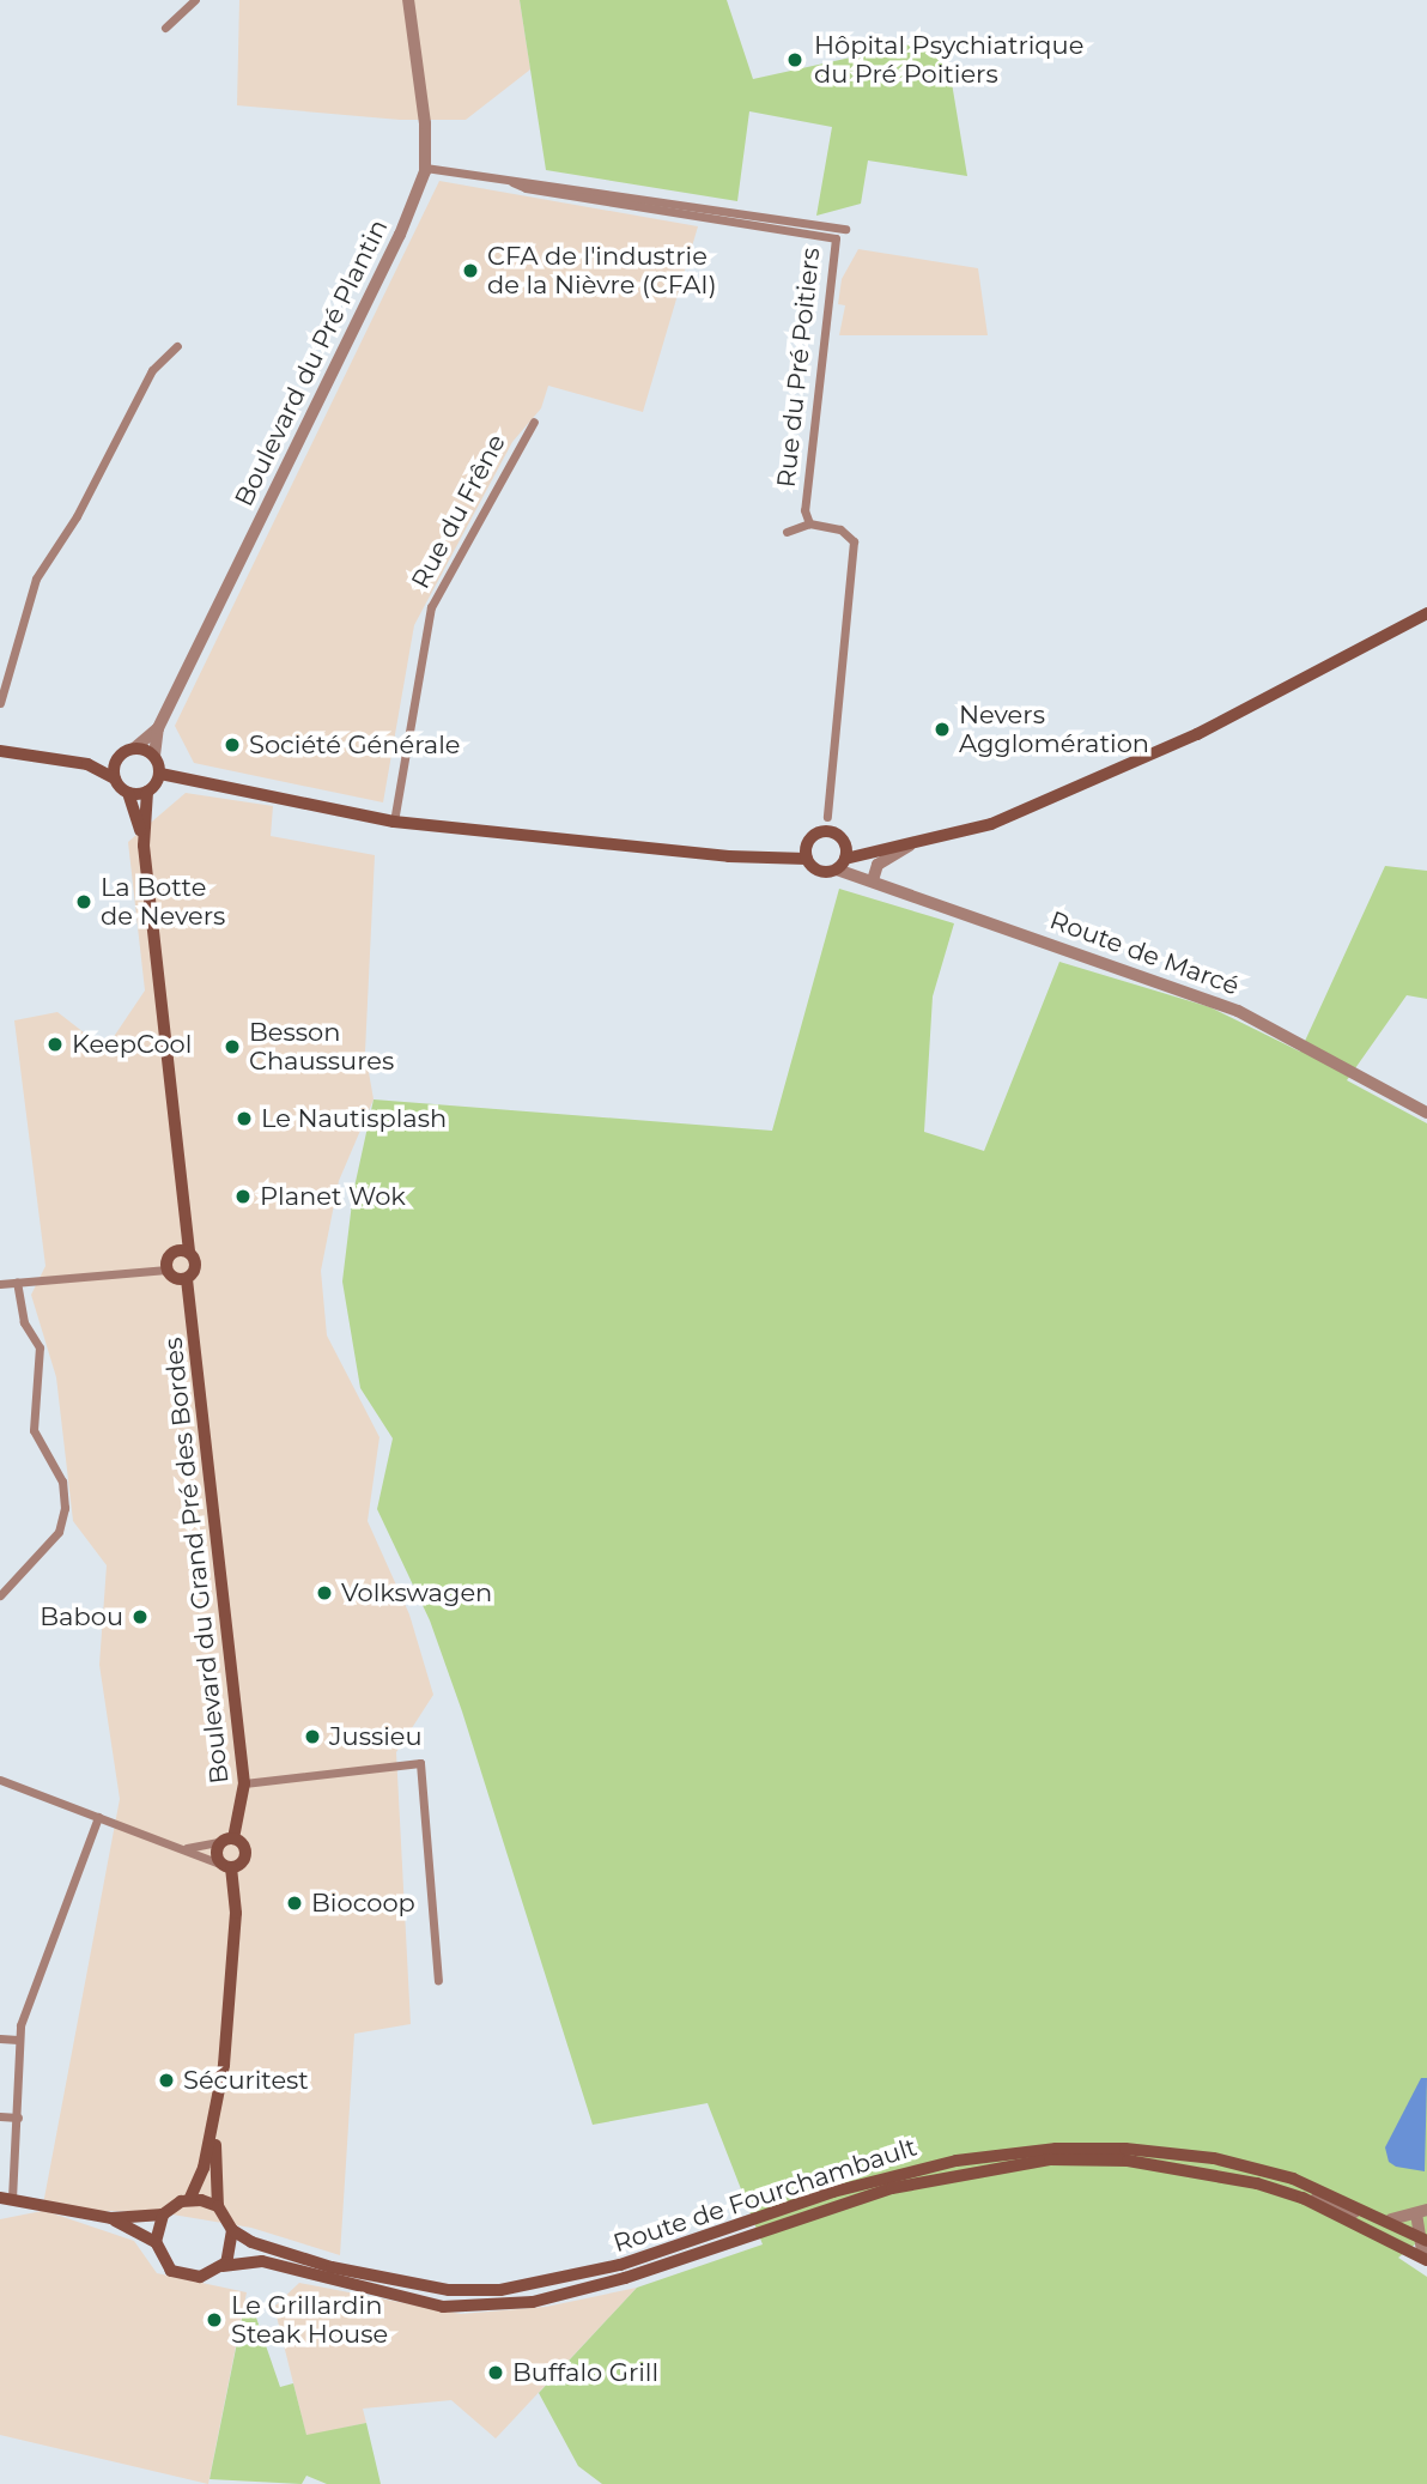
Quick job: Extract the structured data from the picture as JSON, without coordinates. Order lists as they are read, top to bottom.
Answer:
{
  "streets": {
    "main road": ["Boulevard du Grand Pré des Bordes", "Route de Fourchambault"],
    "street": [
      "Boulevard du Pré Plantin",
      "Rue du Pré Poitiers",
      "Rue du Frêne",
      "Route de Marcé"
    ]
  },
  "crossings": [
    ["Boulevard du Pré Plantin", "Rue du Pré Poitiers"]
  ],
  "places": [
    "Hôpital Psychiatrique du Pré Poitiers",
    "CFA de l'industrie de la Nièvre (CFAI)",
    "Nevers Agglomération",
    "Société Générale",
    "La Botte de Nevers",
    "KeepCool",
    "Besson Chaussures",
    "Le Nautisplash",
    "Planet Wok",
    "Volkswagen",
    "Babou",
    "Jussieu",
    "Biocoop",
    "Sécuritest",
    "Le Grillardin Steak House",
    "Buffalo Grill"
  ]
}
